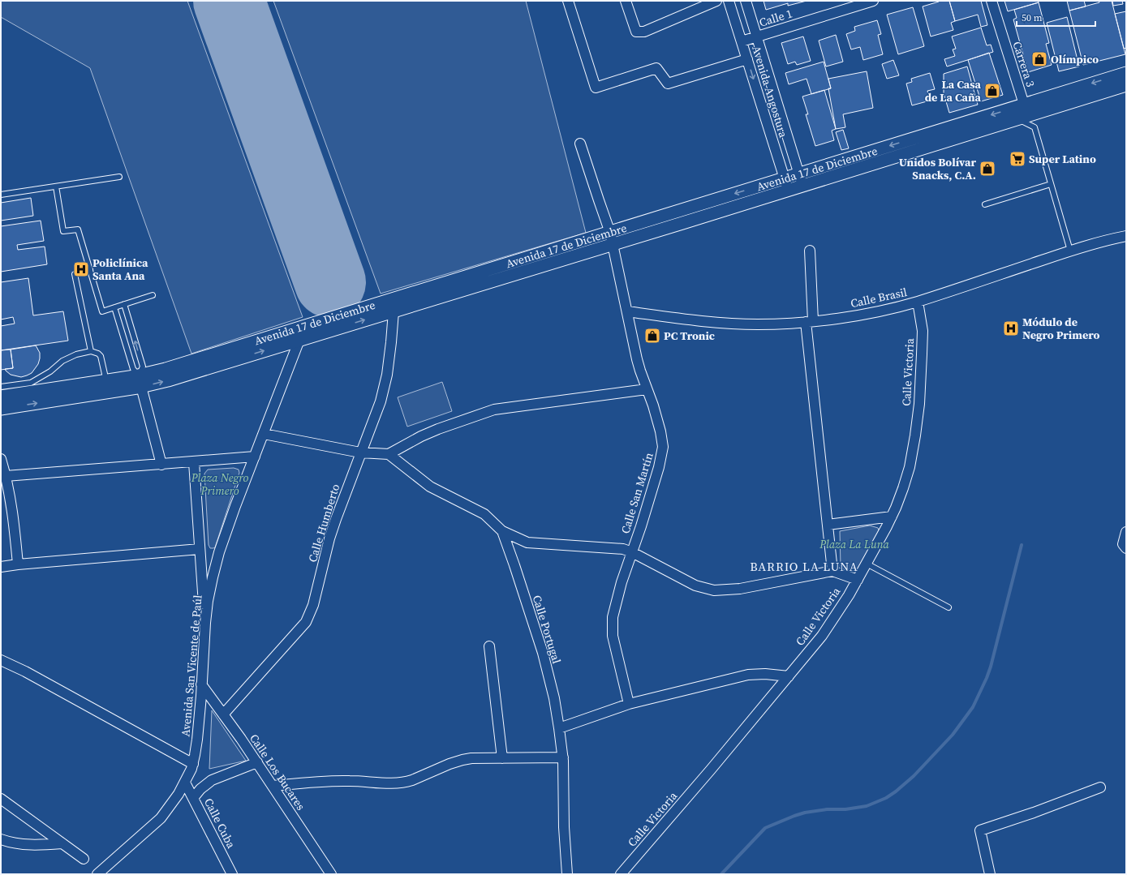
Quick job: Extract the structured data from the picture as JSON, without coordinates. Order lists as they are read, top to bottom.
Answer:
{
  "streets": {
    "street": [
      "Calle 1",
      "Carrera 3",
      "Avenida Angostura",
      "Avenida 17 de Diciembre",
      "Calle Brasil",
      "Calle Victoria",
      "Calle San Martín",
      "Calle Humberto",
      "Calle Portugal",
      "Avenida San Vicente de Paúl",
      "Calle Los Bucares",
      "Calle Cuba"
    ]
  },
  "crossings": [
    ["Calle 1", "Avenida Angostura"],
    ["Carrera 3", "Avenida 17 de Diciembre"],
    ["Avenida Angostura", "Avenida 17 de Diciembre"],
    ["Avenida 17 de Diciembre", "Calle San Martín"],
    ["Avenida 17 de Diciembre", "Calle Humberto"],
    ["Avenida 17 de Diciembre", "Avenida San Vicente de Paúl"],
    ["Calle Brasil", "Calle Victoria"],
    ["Calle Brasil", "Calle San Martín"],
    ["Calle Humberto", "Calle Los Bucares"],
    ["Avenida San Vicente de Paúl", "Calle Los Bucares"],
    ["Avenida San Vicente de Paúl", "Calle Cuba"]
  ],
  "districts": ["BARRIO LA LUNA"],
  "parks": ["Plaza Negro Primero", "Plaza La Luna"],
  "places": {
    "shop": [
      "Olímpico",
      "La Casa de La Caña",
      "Unidos Bolívar Snacks, C.A.",
      "PC Tronic"
    ],
    "supermarket": ["Super Latino"],
    "hospital": ["Policlínica Santa Ana", "Módulo de Negro Primero"]
  },
  "scale_bar": "50 m"
}
